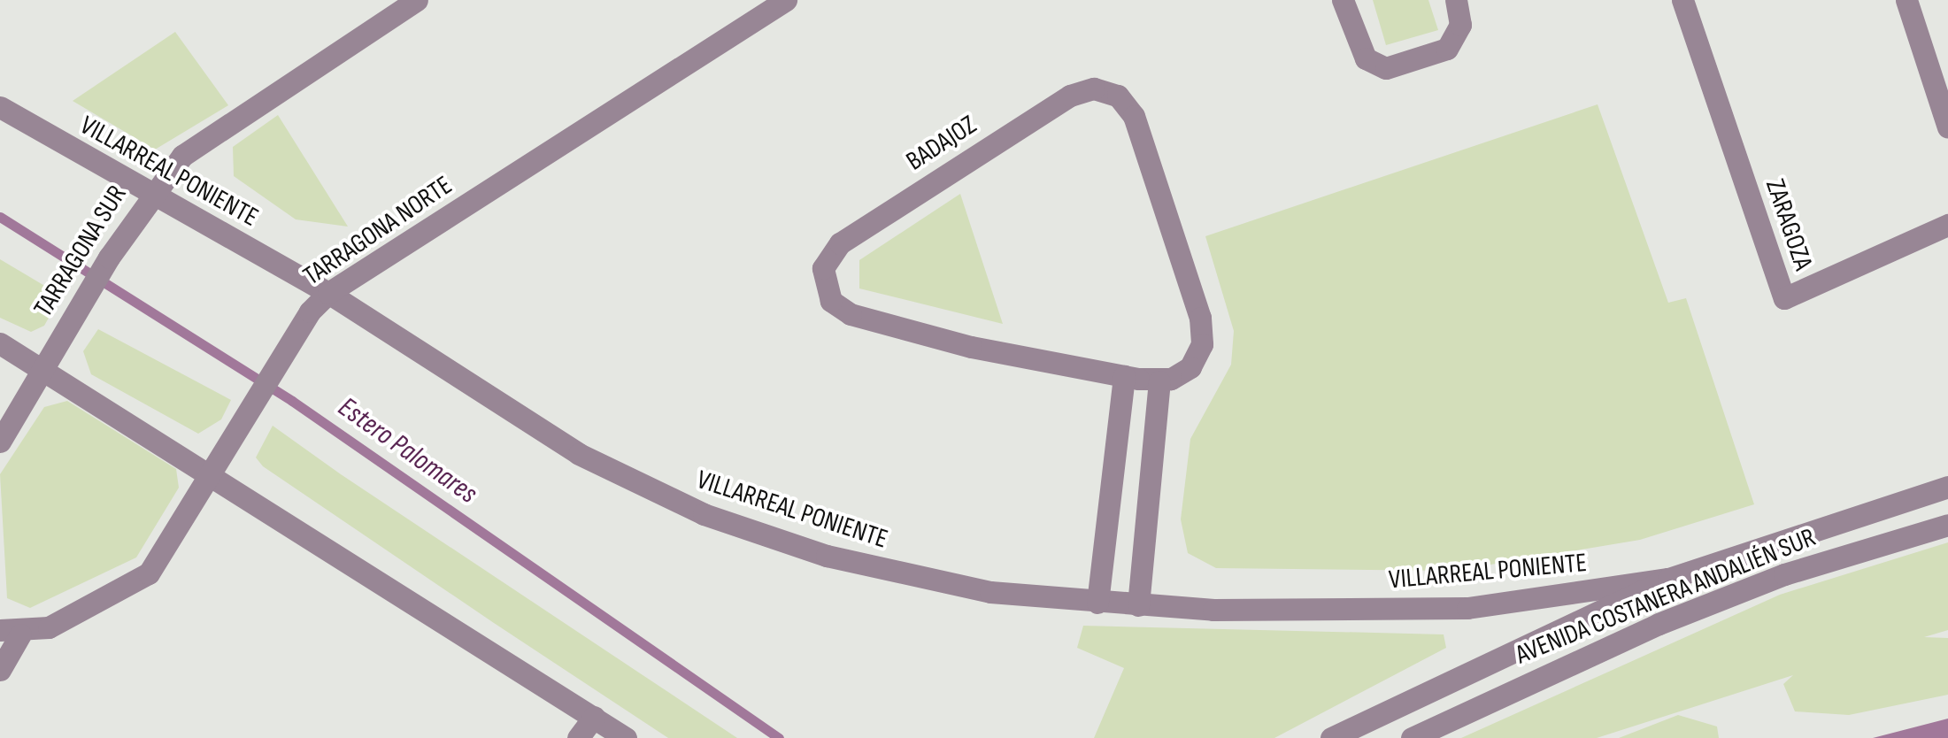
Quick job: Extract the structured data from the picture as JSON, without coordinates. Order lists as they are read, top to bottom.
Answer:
{
  "streets": {
    "street": [
      "BADAJOZ",
      "VILLARREAL PONIENTE",
      "ZARAGOZA",
      "TARRAGONA NORTE",
      "TARRAGONA SUR",
      "AVENIDA COSTANERA ANDALIÉN SUR"
    ]
  },
  "crossings": [
    ["VILLARREAL PONIENTE", "TARRAGONA NORTE"],
    ["VILLARREAL PONIENTE", "TARRAGONA SUR"],
    ["VILLARREAL PONIENTE", "AVENIDA COSTANERA ANDALIÉN SUR"]
  ],
  "water": ["Estero Palomares"]
}
